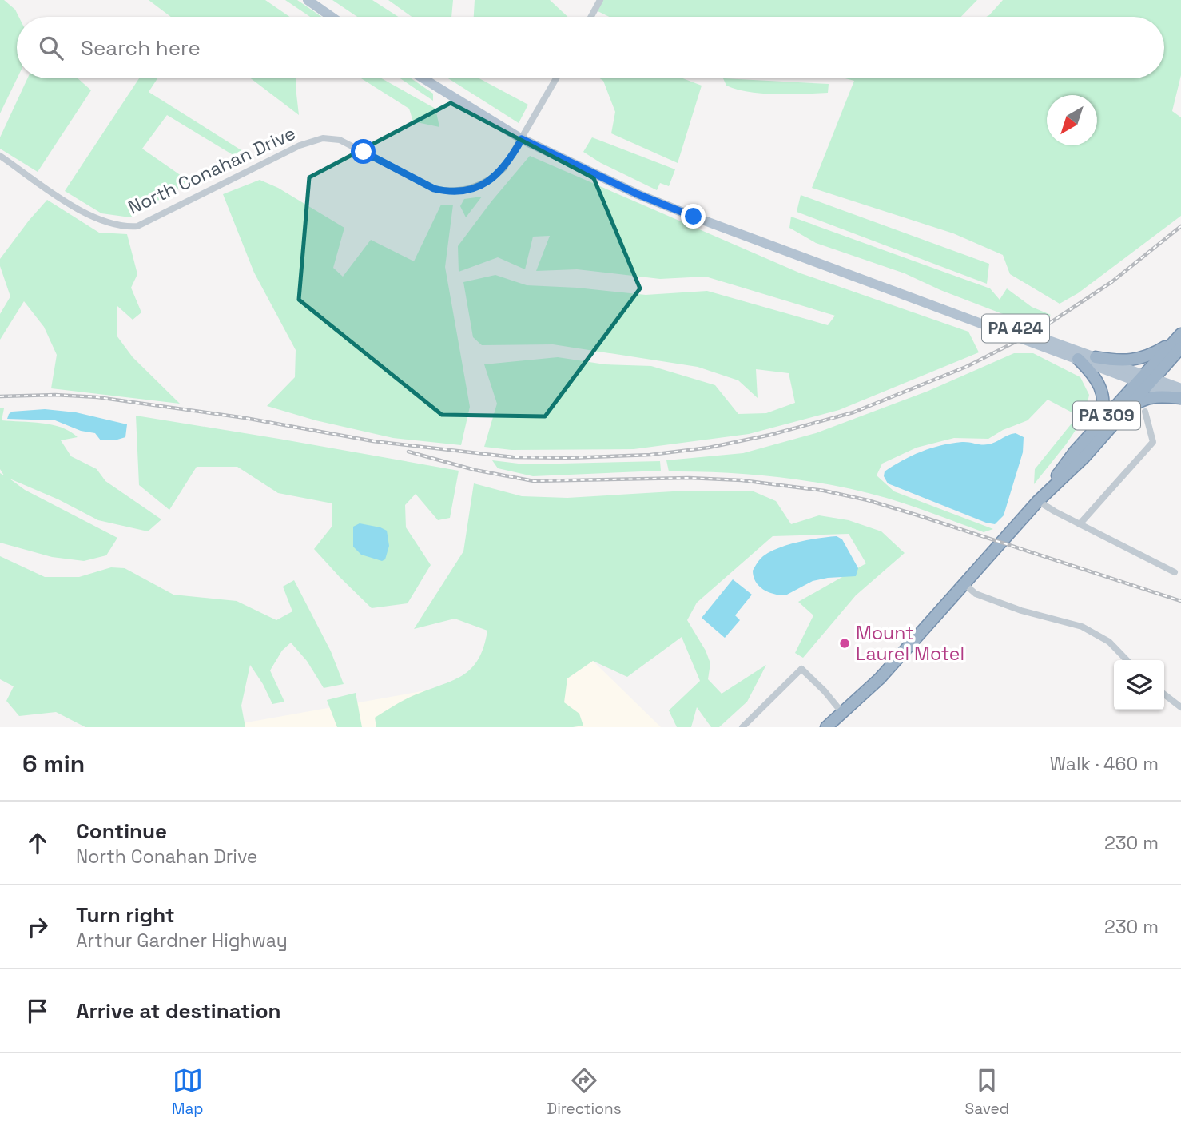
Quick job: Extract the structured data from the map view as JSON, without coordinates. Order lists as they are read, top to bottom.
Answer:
{
  "streets": {
    "highway": ["PA 309"],
    "main road": ["PA 424"],
    "street": ["North Conahan Drive"]
  },
  "crossings": [
    ["North Conahan Drive", "PA 424"],
    ["PA 424", "PA 309"]
  ],
  "places": ["Mount Laurel Motel"],
  "north": "bottom left",
  "page": {
    "search": "Search here",
    "heading": ["6 min", "Walk · 460 m"],
    "list": [
      ["Continue", "North Conahan Drive", "230 m"],
      ["Turn right", "Arthur Gardner Highway", "230 m"],
      "Arrive at destination"
    ],
    "nav": ["Map", "Directions", "Saved"]
  }
}
